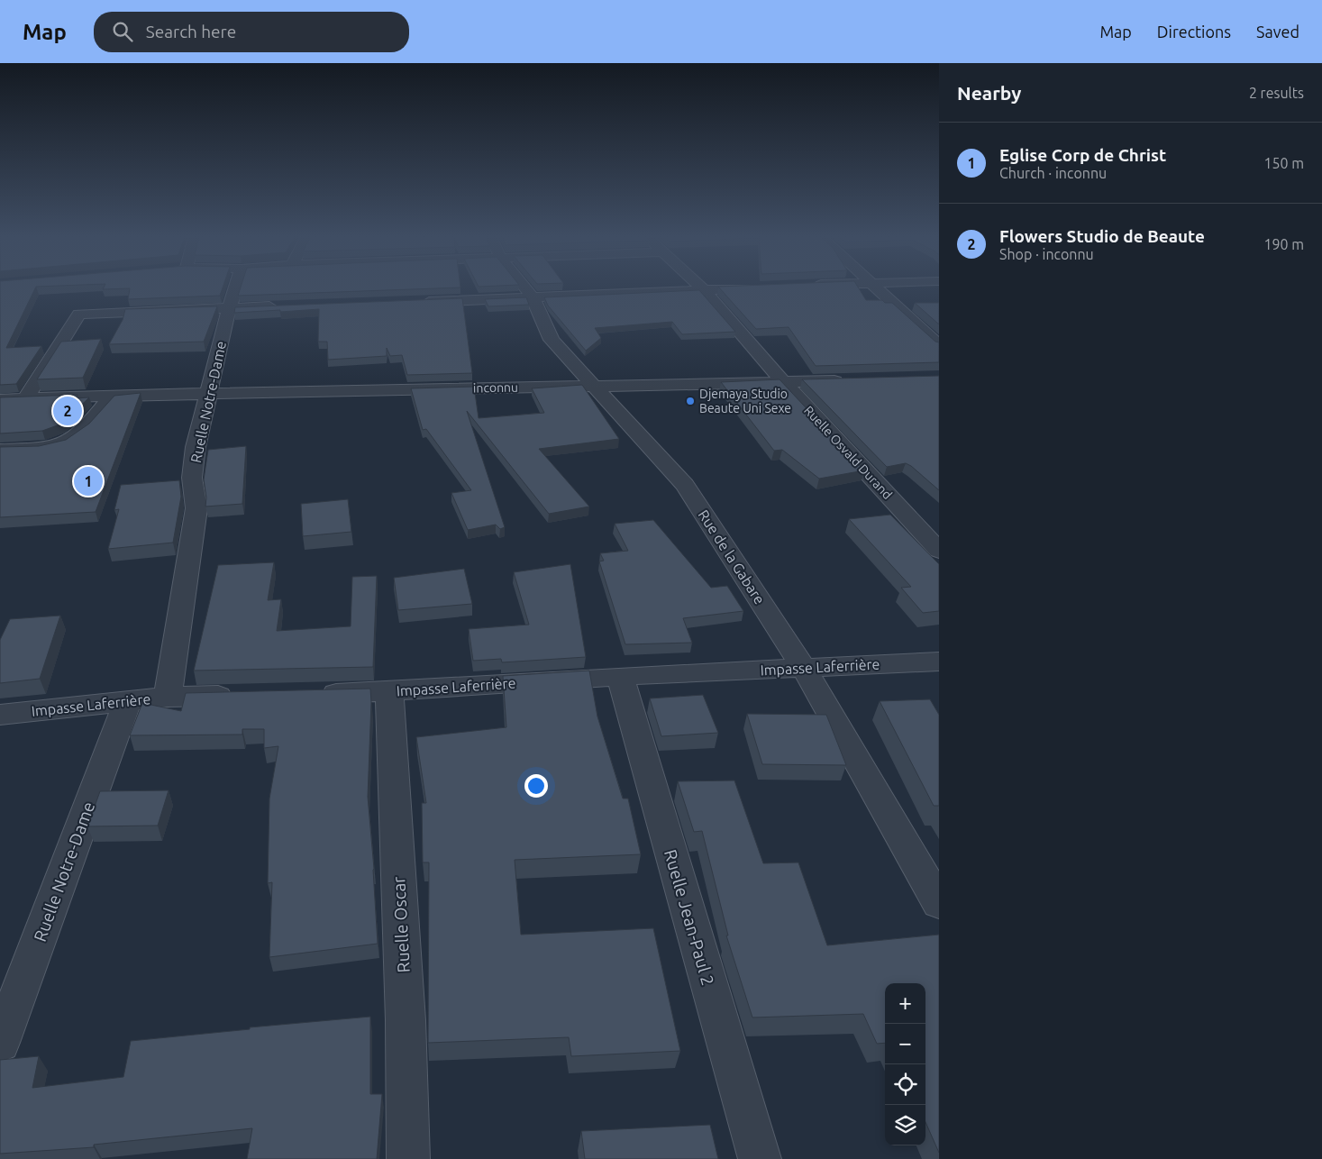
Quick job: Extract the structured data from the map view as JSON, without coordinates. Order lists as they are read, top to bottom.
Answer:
{
  "streets": {
    "street": [
      "inconnu",
      "Ruelle Notre-Dame",
      "Ruelle Osvald Durand",
      "Rue de la Gabare",
      "Impasse Laferrière",
      "Ruelle Jean-Paul 2",
      "Ruelle Oscar"
    ]
  },
  "crossings": [
    ["inconnu", "Ruelle Notre-Dame"],
    ["inconnu", "Ruelle Osvald Durand"],
    ["inconnu", "Rue de la Gabare"],
    ["Ruelle Notre-Dame", "Impasse Laferrière"],
    ["Rue de la Gabare", "Impasse Laferrière"],
    ["Impasse Laferrière", "Ruelle Jean-Paul 2"],
    ["Impasse Laferrière", "Ruelle Oscar"]
  ],
  "places": ["Djemaya Studio Beaute Uni Sexe"],
  "page": {
    "header": "Map",
    "search": "Search here",
    "nav": ["Map", "Directions", "Saved"],
    "heading": ["Nearby", "2 results"],
    "list": [
      {
        "mark": "1",
        "name": "Eglise Corp de Christ",
        "note": "Church · inconnu",
        "value": "150 m"
      },
      {
        "mark": "2",
        "name": "Flowers Studio de Beaute",
        "note": "Shop · inconnu",
        "value": "190 m"
      }
    ],
    "pins": ["2", "1"],
    "map_buttons": ["+", "−"]
  }
}
